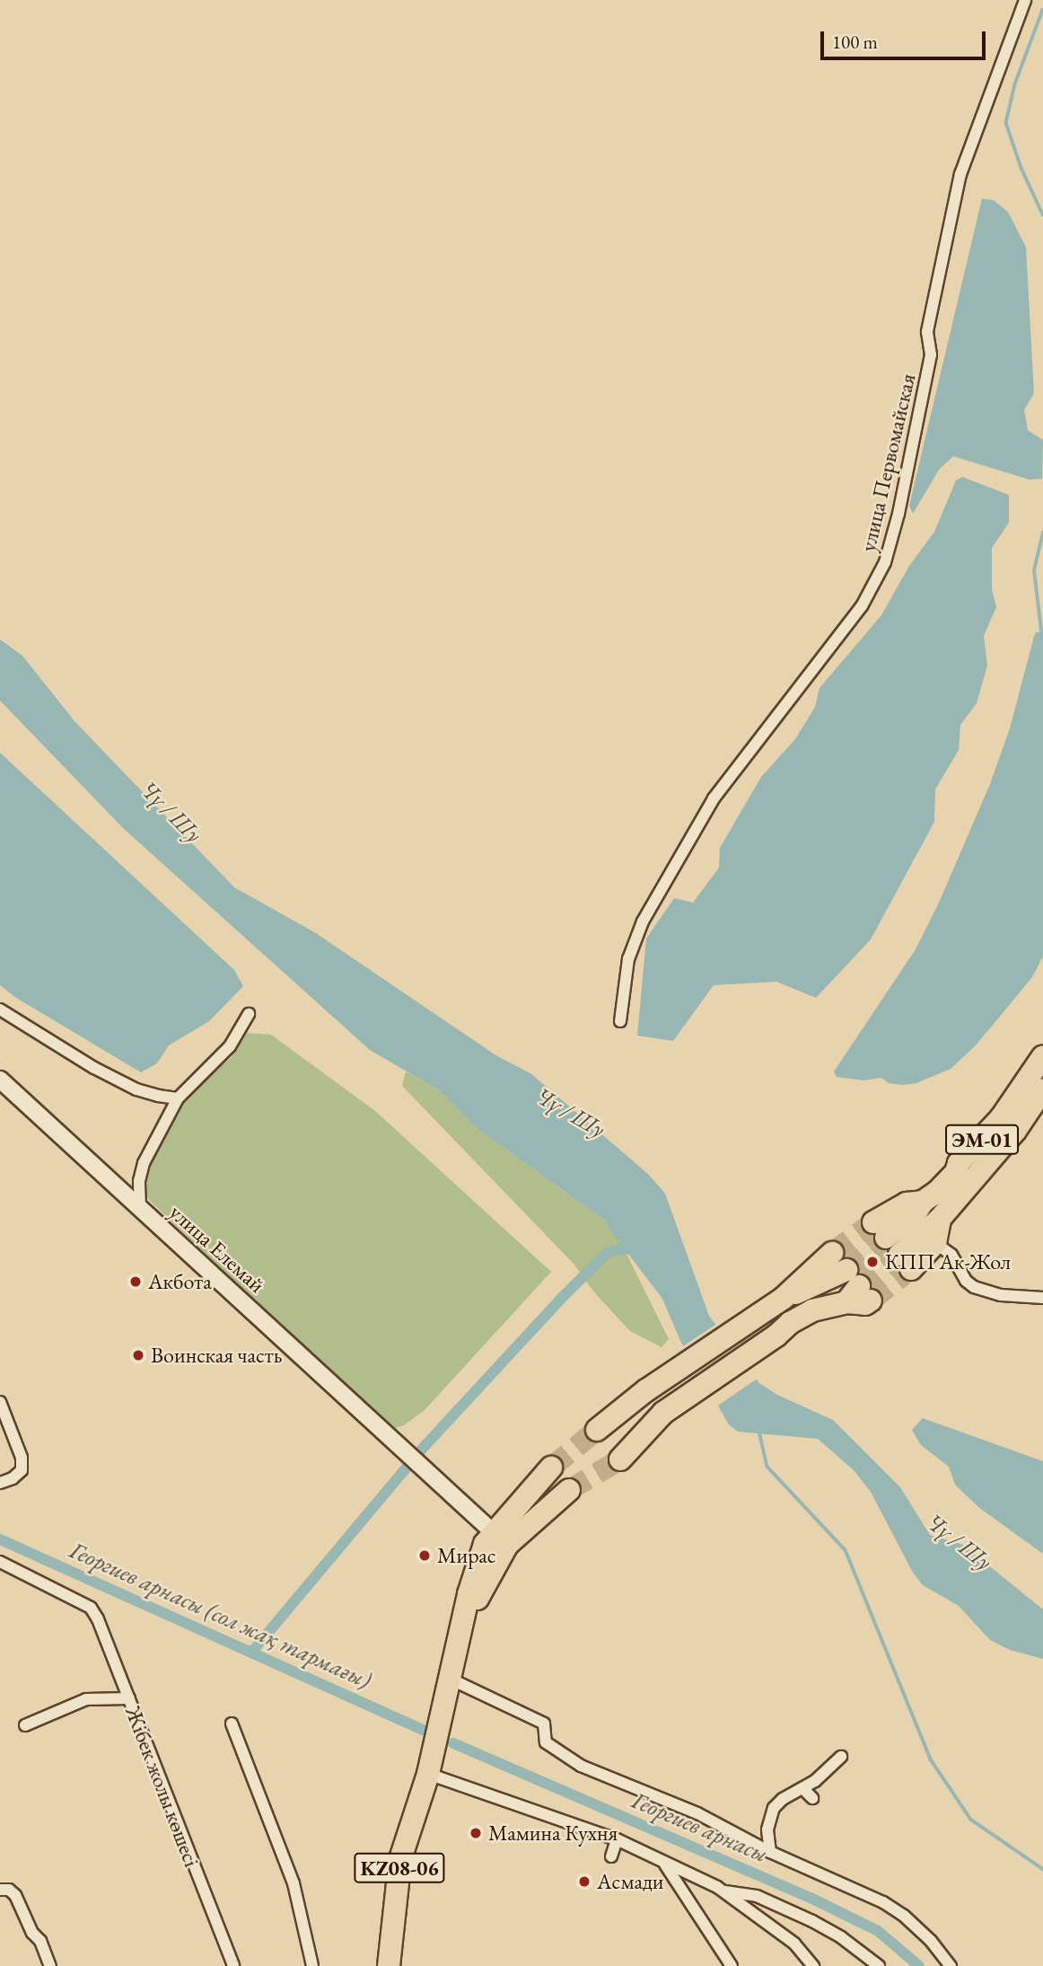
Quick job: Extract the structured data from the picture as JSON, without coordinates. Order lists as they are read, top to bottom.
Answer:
{
  "streets": {
    "highway": ["ЭМ-01", "KZ08-06"],
    "street": ["улица Первомайская", "улица Елемай", "Жібек жолы көшесі"]
  },
  "crossings": [
    ["улица Елемай", "KZ08-06"]
  ],
  "water": ["Чү / Шу", "Георгиев арнасы (сол жақ тармағы)", "Георгиев арнасы"],
  "places": [
    "КПП Ак-Жол",
    "Акбота",
    "Воинская часть",
    "Мирас",
    "Мамина Кухня",
    "Асмади"
  ],
  "scale_bar": "100 m"
}
